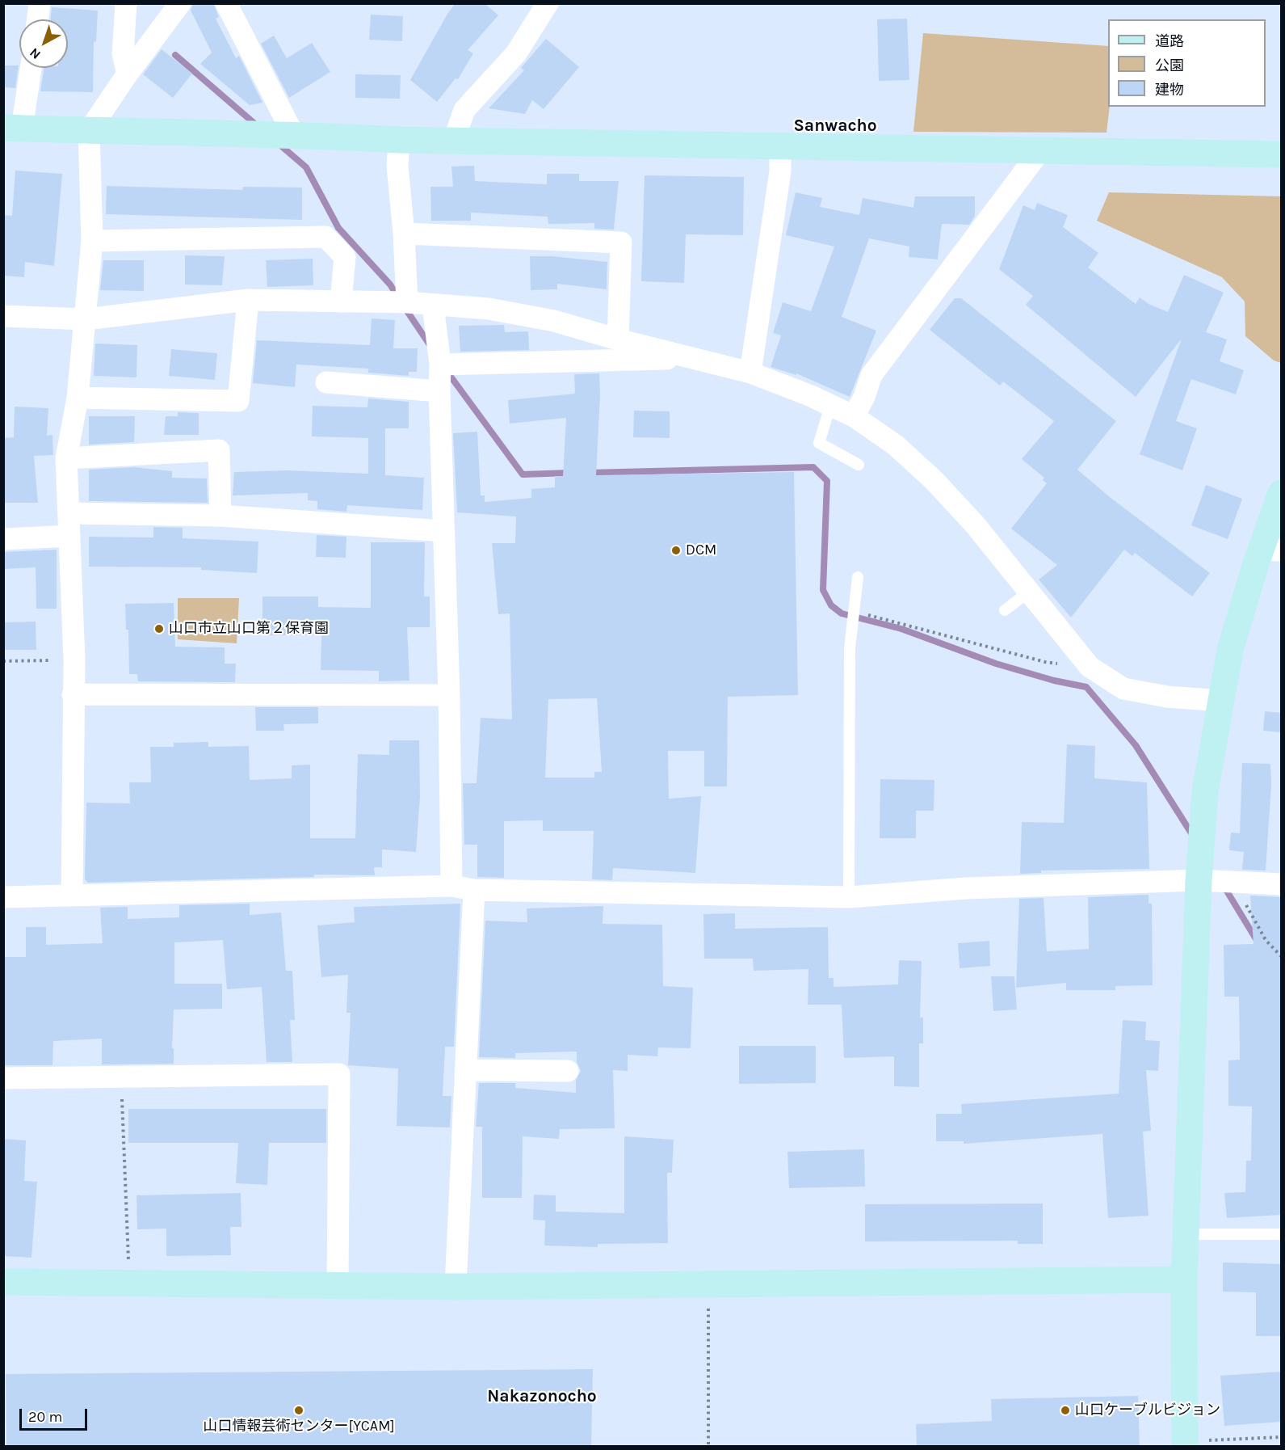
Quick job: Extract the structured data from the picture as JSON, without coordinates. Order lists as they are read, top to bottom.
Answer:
{
  "districts": ["Sanwacho", "Nakazonocho"],
  "places": [
    "DCM",
    "山口市立山口第２保育園",
    "山口情報芸術センター[YCAM]",
    "山口ケーブルビジョン"
  ],
  "legend": ["道路", "公園", "建物"],
  "scale_bar": "20 m",
  "north": "bottom left"
}
